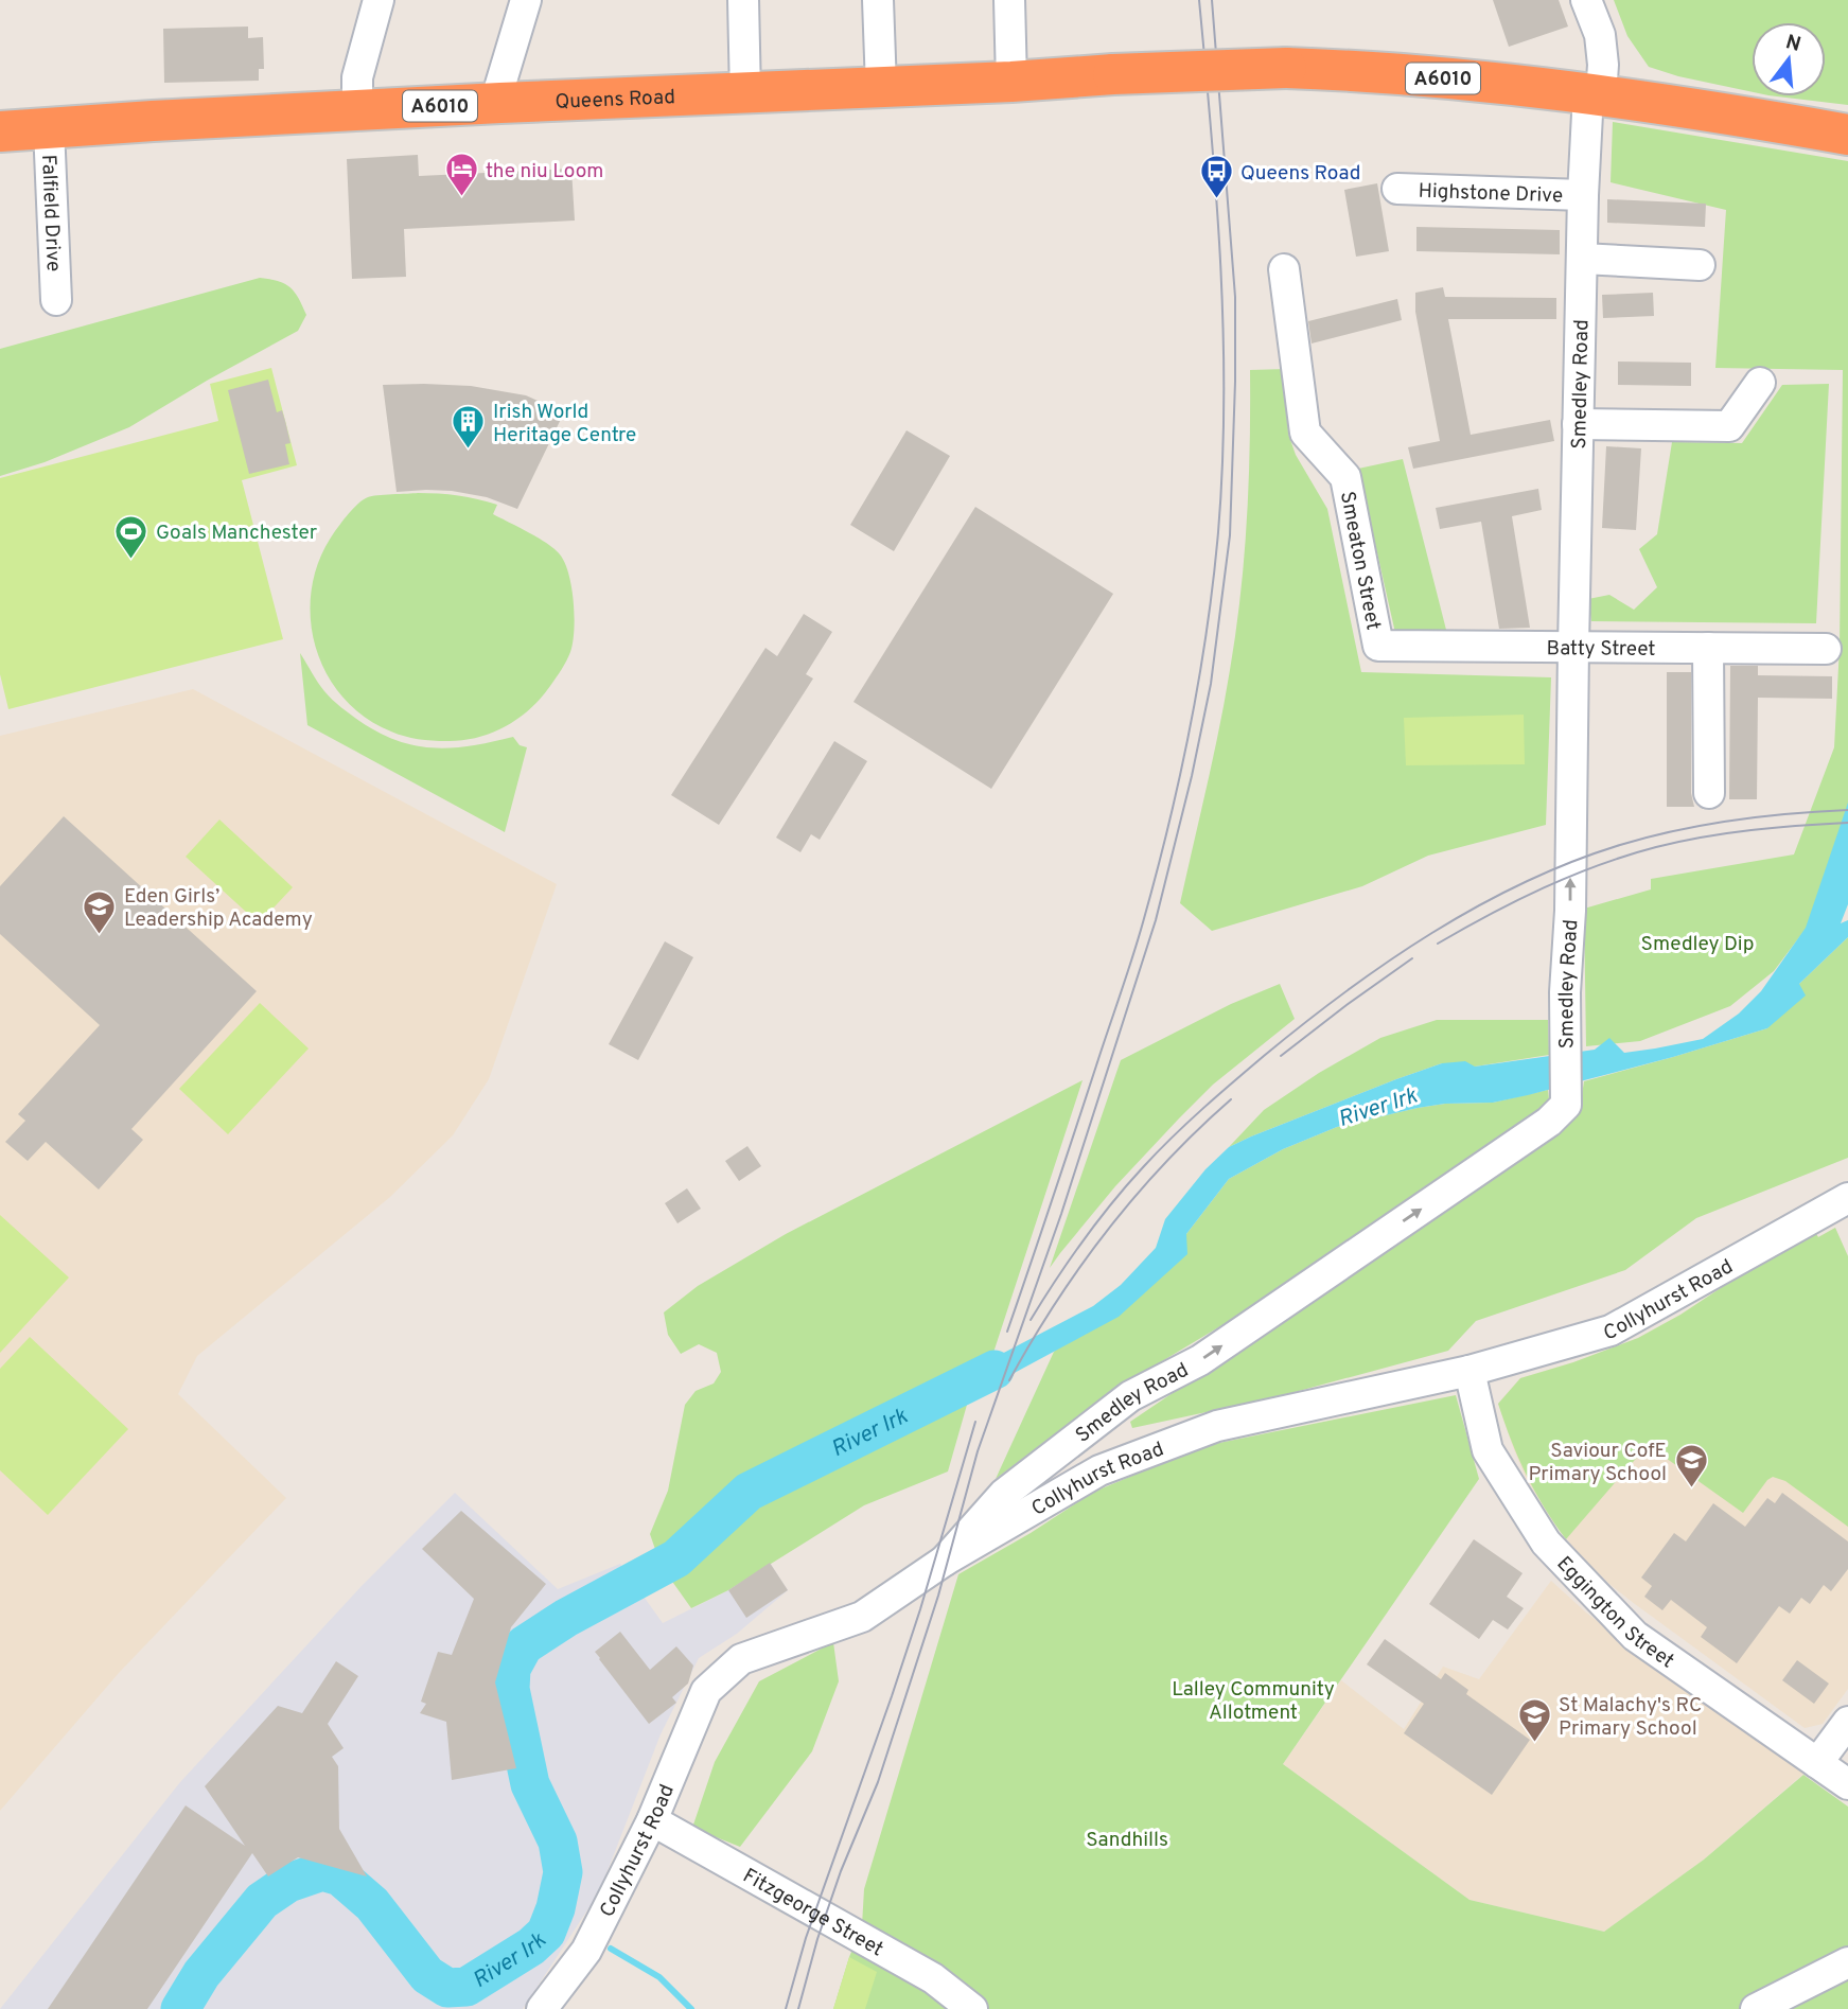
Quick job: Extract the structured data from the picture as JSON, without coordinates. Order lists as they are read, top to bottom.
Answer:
{
  "streets": {
    "highway": ["A6010", "Queens Road"],
    "street": [
      "Highstone Drive",
      "Falfield Drive",
      "Smedley Road",
      "Smeaton Street",
      "Batty Street",
      "Collyhurst Road",
      "Eggington Street",
      "Fitzgeorge Street"
    ]
  },
  "crossings": [
    ["Queens Road", "Falfield Drive"],
    ["Queens Road", "Smedley Road"],
    ["Highstone Drive", "Smedley Road"],
    ["Smedley Road", "Batty Street"],
    ["Smedley Road", "Collyhurst Road"],
    ["Smeaton Street", "Batty Street"],
    ["Collyhurst Road", "Eggington Street"],
    ["Collyhurst Road", "Fitzgeorge Street"]
  ],
  "one_way": ["Smedley Road"],
  "water": ["River Irk"],
  "parks": ["Smedley Dip", "Lalley Community Allotment", "Sandhills"],
  "places": {
    "hotel": ["the niu Loom"],
    "bus stop": ["Queens Road"],
    "building": ["Irish World Heritage Centre"],
    "sports": ["Goals Manchester"],
    "school or university": ["Eden Girls’ Leadership Academy", "Saviour CofE Primary School", "St Malachy's RC Primary School"]
  },
  "north": "top"
}
